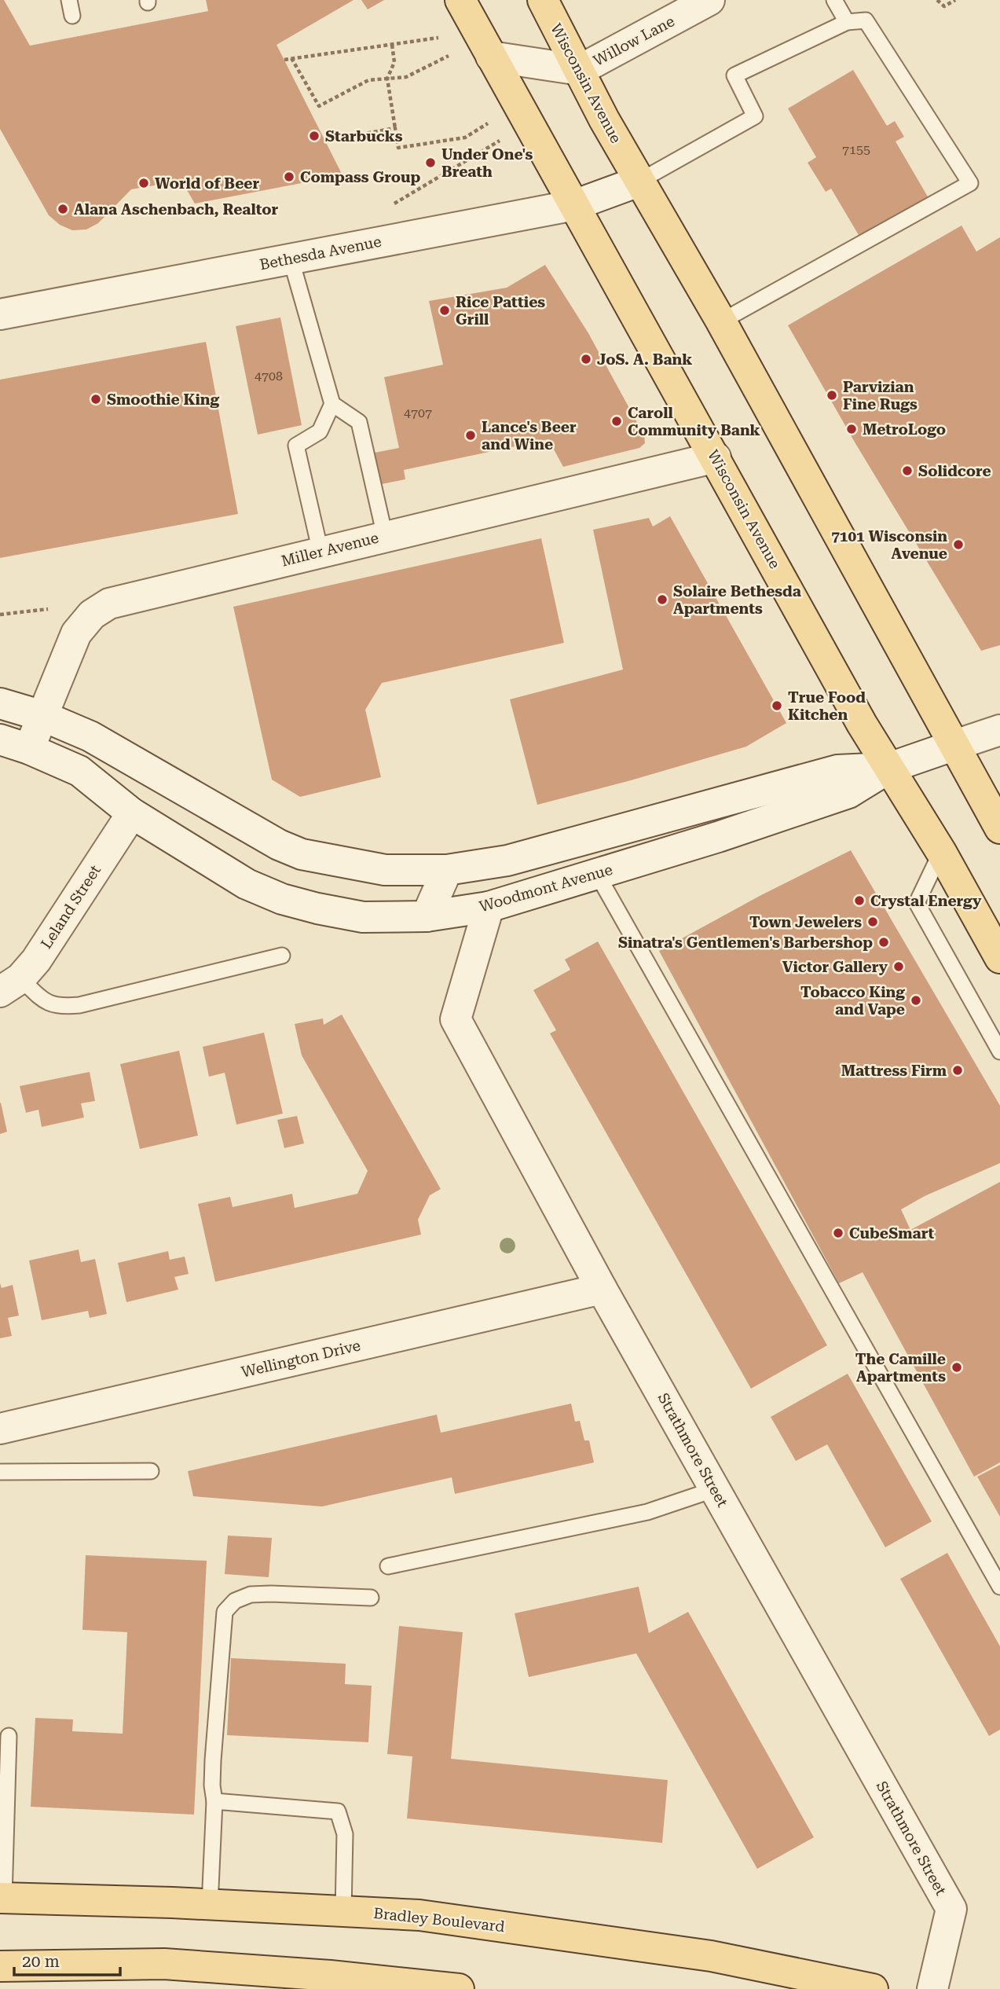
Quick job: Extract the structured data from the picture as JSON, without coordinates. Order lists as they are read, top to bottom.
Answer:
{
  "streets": {
    "main road": ["Wisconsin Avenue", "Bradley Boulevard"],
    "street": [
      "Willow Lane",
      "Bethesda Avenue",
      "Miller Avenue",
      "Woodmont Avenue",
      "Leland Street",
      "Wellington Drive",
      "Strathmore Street"
    ]
  },
  "crossings": [
    ["Willow Lane", "Wisconsin Avenue"],
    ["Wisconsin Avenue", "Bethesda Avenue"],
    ["Wisconsin Avenue", "Miller Avenue"],
    ["Wisconsin Avenue", "Woodmont Avenue"],
    ["Miller Avenue", "Woodmont Avenue"],
    ["Woodmont Avenue", "Leland Street"],
    ["Woodmont Avenue", "Strathmore Street"],
    ["Wellington Drive", "Strathmore Street"]
  ],
  "places": [
    "Starbucks",
    "Under One's Breath",
    "Compass Group",
    "World of Beer",
    "Alana Aschenbach, Realtor",
    "Rice Patties Grill",
    "JoS. A. Bank",
    "Parvizian Fine Rugs",
    "Smoothie King",
    "Caroll Community Bank",
    "MetroLogo",
    "Lance's Beer and Wine",
    "Solidcore",
    "7101 Wisconsin Avenue",
    "Solaire Bethesda Apartments",
    "True Food Kitchen",
    "Crystal Energy",
    "Town Jewelers",
    "Sinatra's Gentlemen's Barbershop",
    "Victor Gallery",
    "Tobacco King and Vape",
    "Mattress Firm",
    "CubeSmart",
    "The Camille Apartments"
  ],
  "house_numbers": ["7155", "4708", "4707"],
  "scale_bar": "20 m"
}
